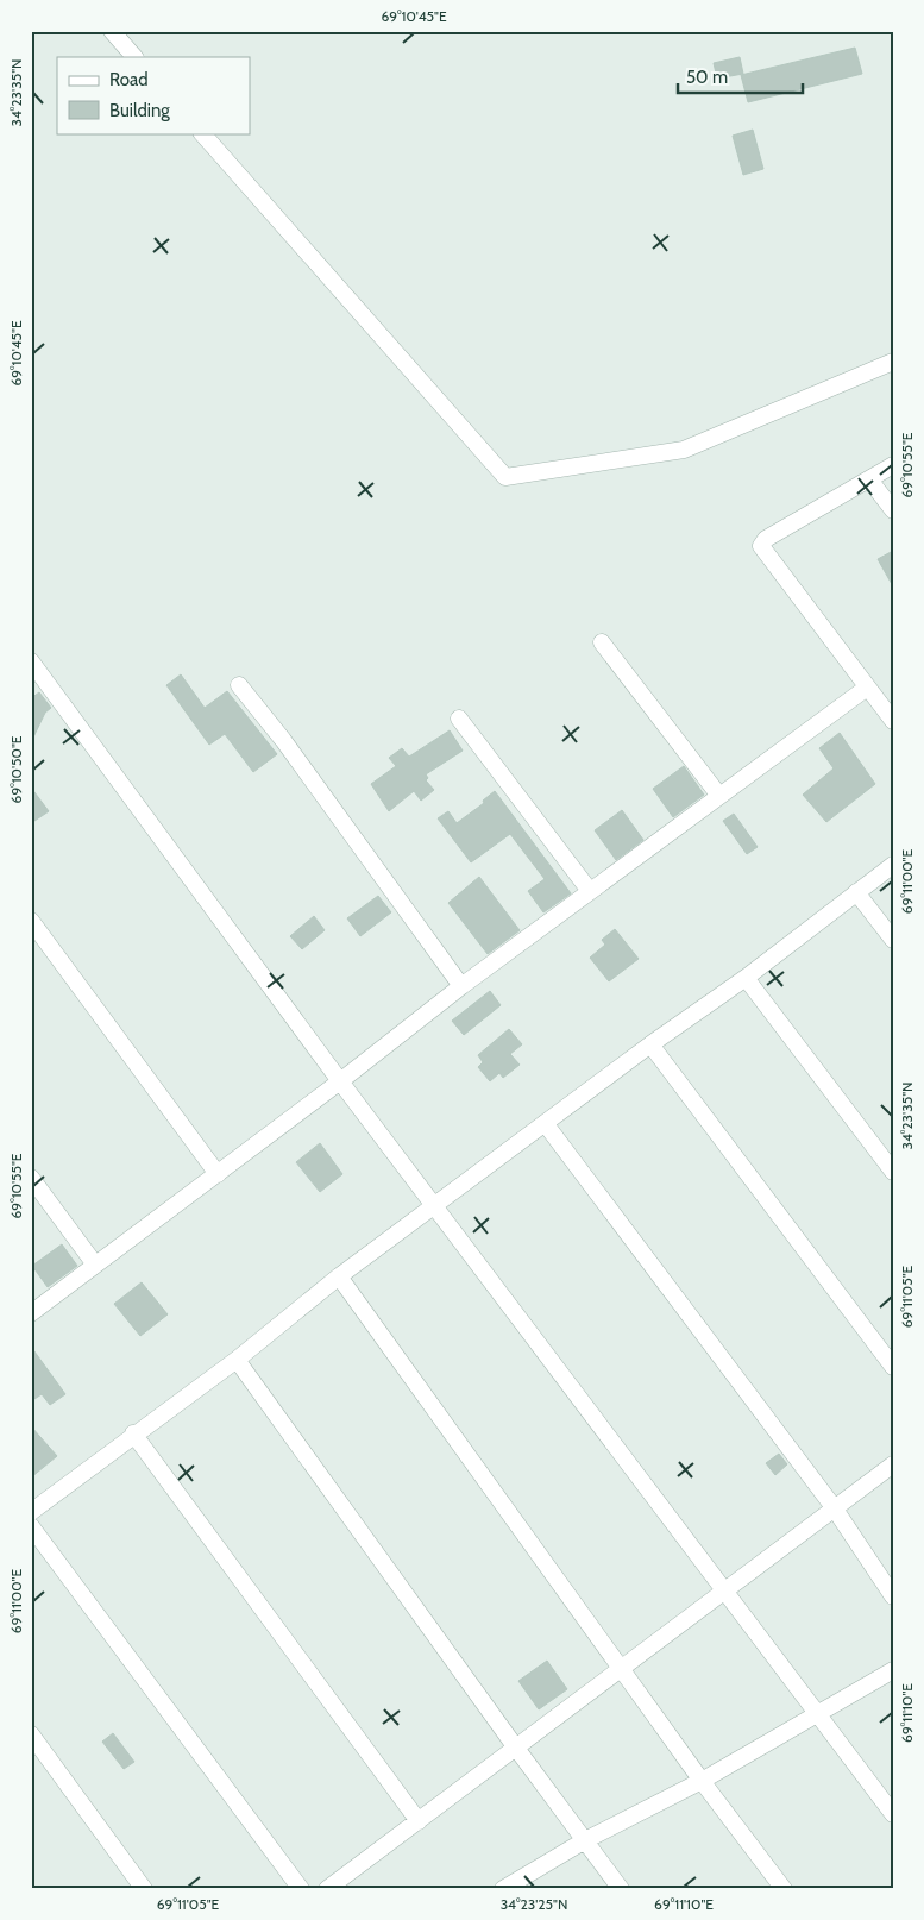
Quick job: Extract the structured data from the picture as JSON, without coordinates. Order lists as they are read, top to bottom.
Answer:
{
  "legend": ["Road", "Building"],
  "scale_bar": "50 m",
  "coordinates": [
    "69°10'45\"E",
    "34°23'35\"N",
    "69°10'55\"E",
    "69°10'50\"E",
    "69°11'00\"E",
    "69°11'05\"E",
    "69°11'10\"E",
    "34°23'25\"N"
  ]
}
